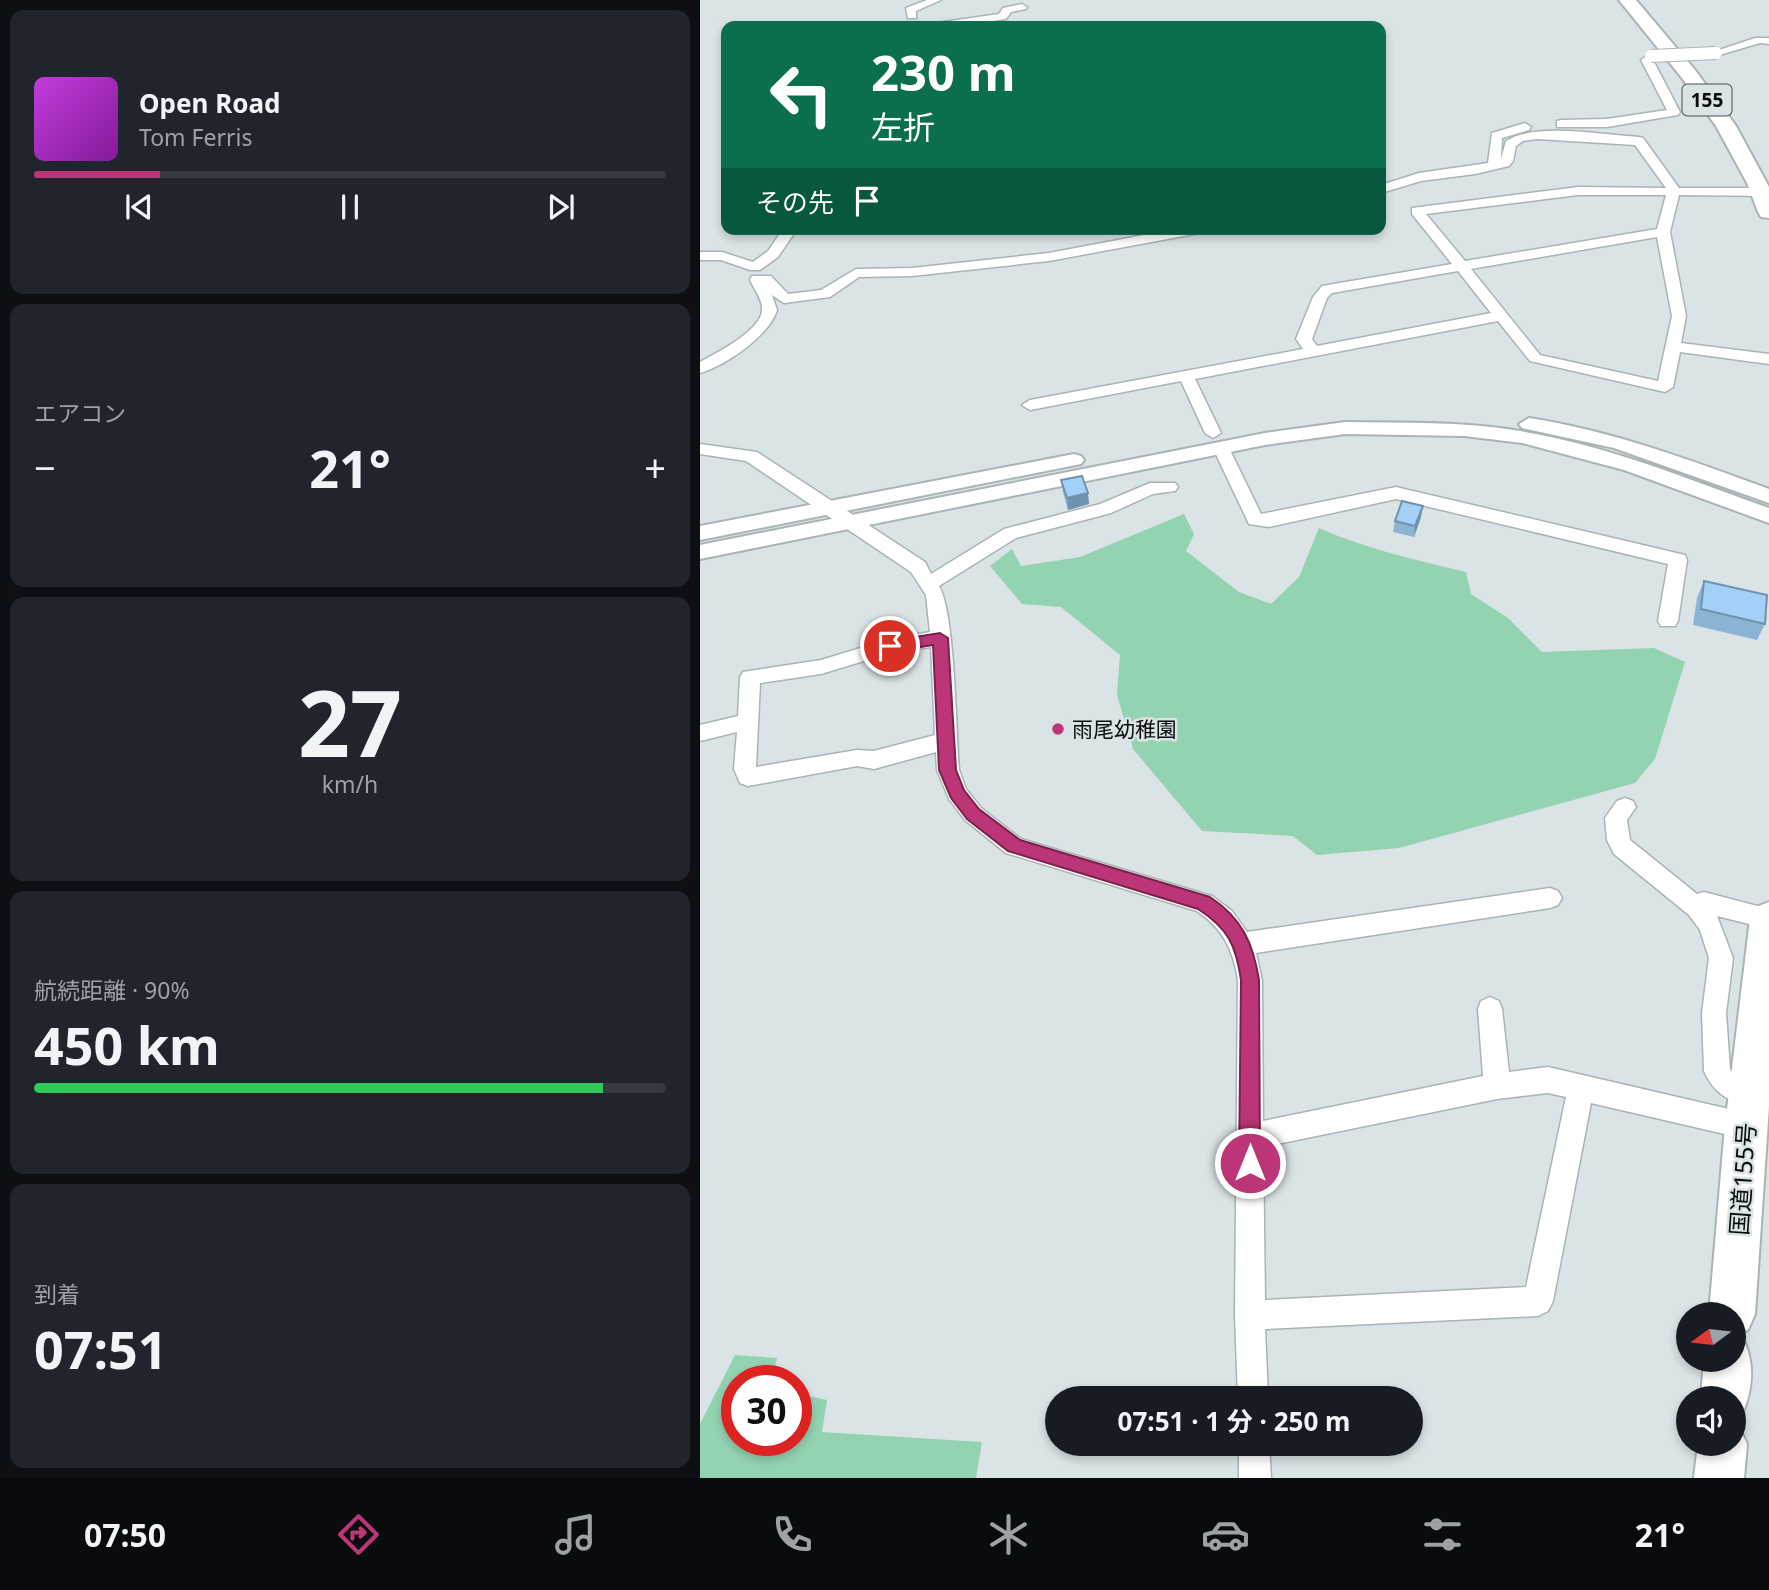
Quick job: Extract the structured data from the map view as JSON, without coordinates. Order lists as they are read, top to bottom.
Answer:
{
  "streets": {
    "highway": ["155", "国道155号"]
  },
  "places": ["雨尾幼稚園"],
  "north": "left",
  "page": {
    "turn": ["230 m", "左折"],
    "song": ["Open Road", "Tom Ferris"],
    "then": "その先",
    "tile": [
      "エアコン",
      ["27", "km/h"],
      ["航続距離 · 90%", "450 km"],
      ["到着", "07:51"]
    ],
    "heat": ["−", "21°", "+"],
    "limit": "30",
    "trip": "07:51 · 1 分 · 250 m",
    "tabs": ["07:50", "21°"]
  }
}
